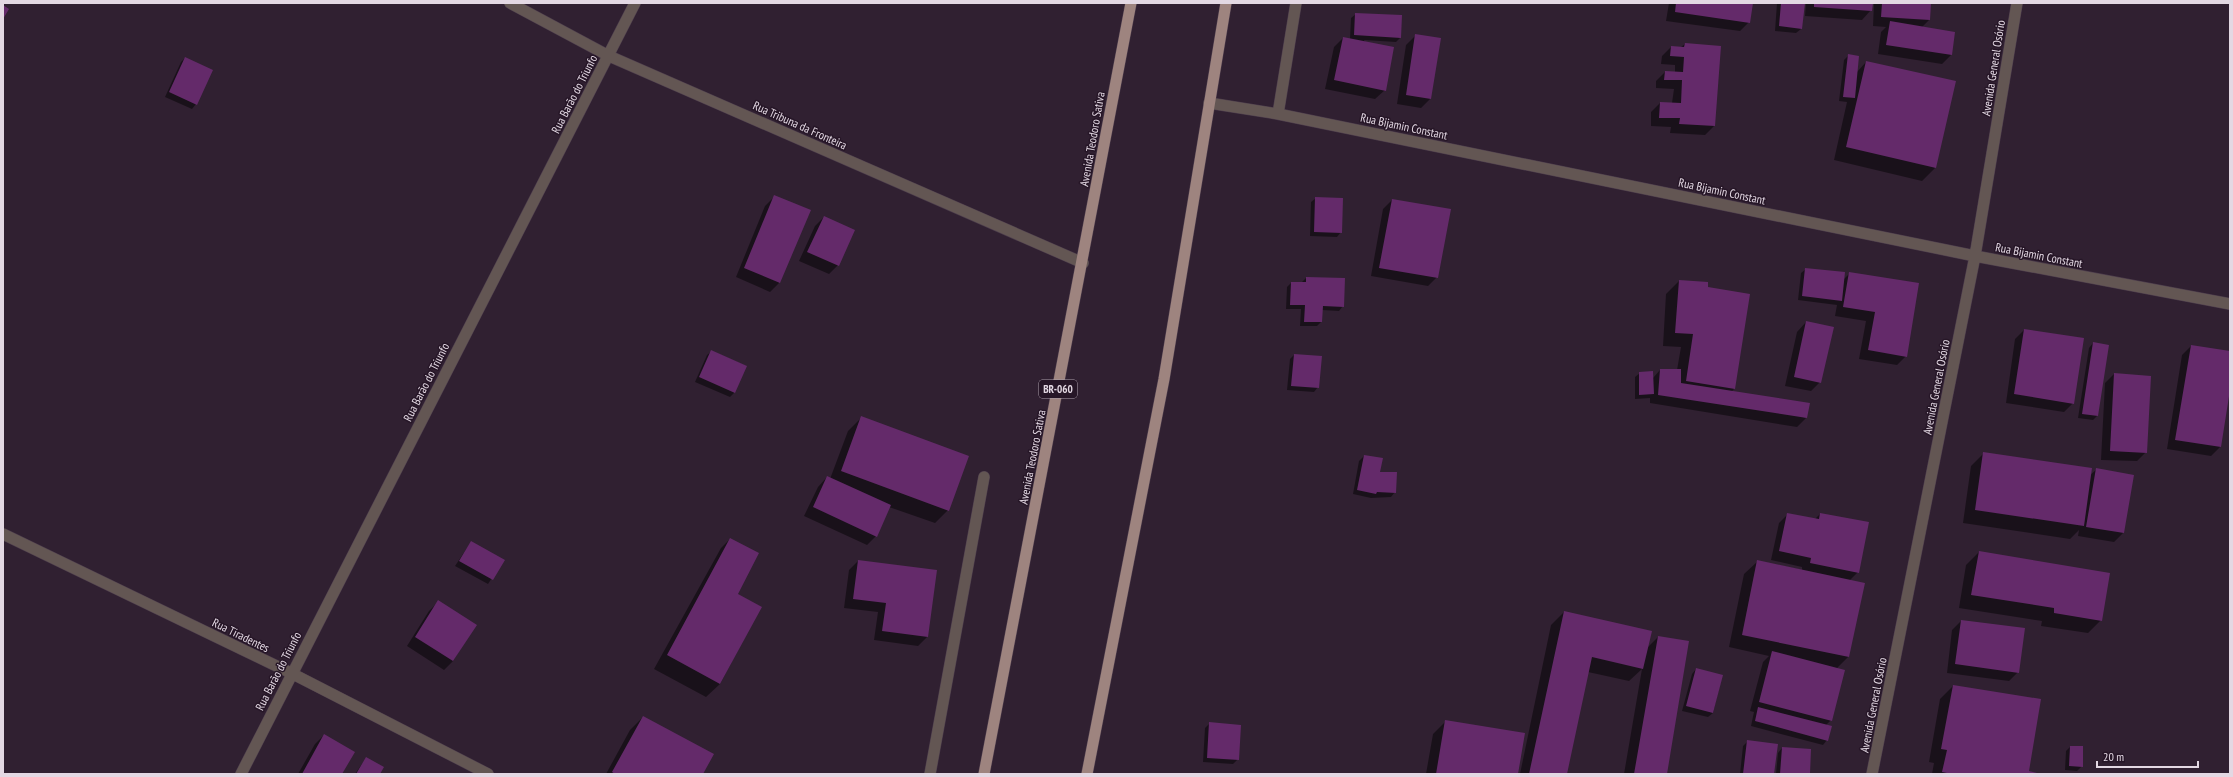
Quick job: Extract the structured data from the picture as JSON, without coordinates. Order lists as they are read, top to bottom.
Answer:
{
  "streets": {
    "main road": ["Avenida Teodoro Sativa", "BR-060"],
    "street": [
      "Avenida General Osório",
      "Rua Barão do Triunfo",
      "Rua Tribuna da Fronteira",
      "Rua Bijamin Constant",
      "Rua Tiradentes"
    ]
  },
  "crossings": [
    ["Avenida General Osório", "Rua Bijamin Constant"],
    ["Rua Barão do Triunfo", "Rua Tribuna da Fronteira"],
    ["Rua Barão do Triunfo", "Rua Tiradentes"],
    ["Rua Tribuna da Fronteira", "Avenida Teodoro Sativa"]
  ],
  "scale_bar": "20 m"
}
